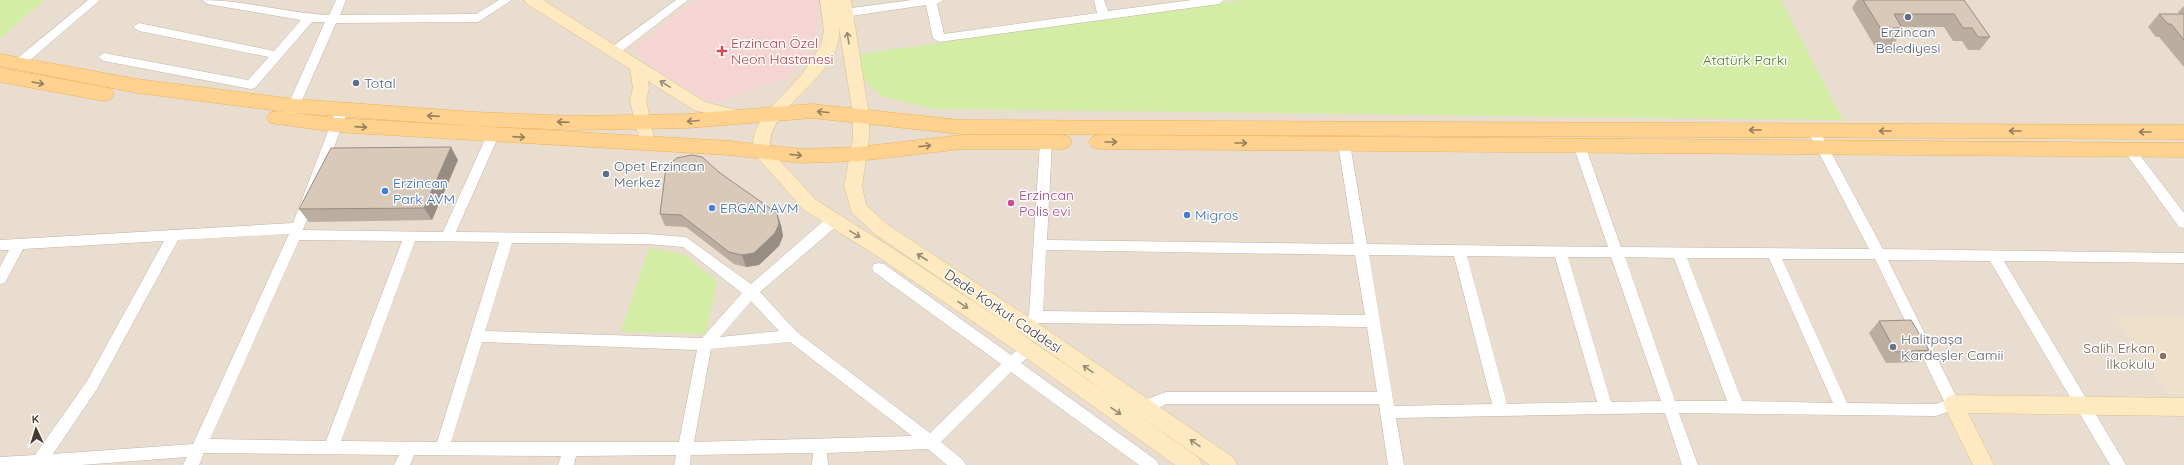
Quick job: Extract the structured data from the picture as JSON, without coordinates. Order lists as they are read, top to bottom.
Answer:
{
  "streets": {
    "main road": ["Dede Korkut Caddesi"]
  },
  "parks": ["Atatürk Parkı"],
  "places": {
    "other": [
      "Erzincan Belediyesi",
      "Total",
      "Opet Erzincan Merkez",
      "Erzincan Park AVM",
      "Erzincan Polis evi",
      "ERGAN AVM",
      "Migros",
      "Halitpaşa Kardeşler Camii",
      "Salih Erkan İlkokulu"
    ],
    "health": ["Erzincan Özel Neon Hastanesi"]
  },
  "north": "top"
}
